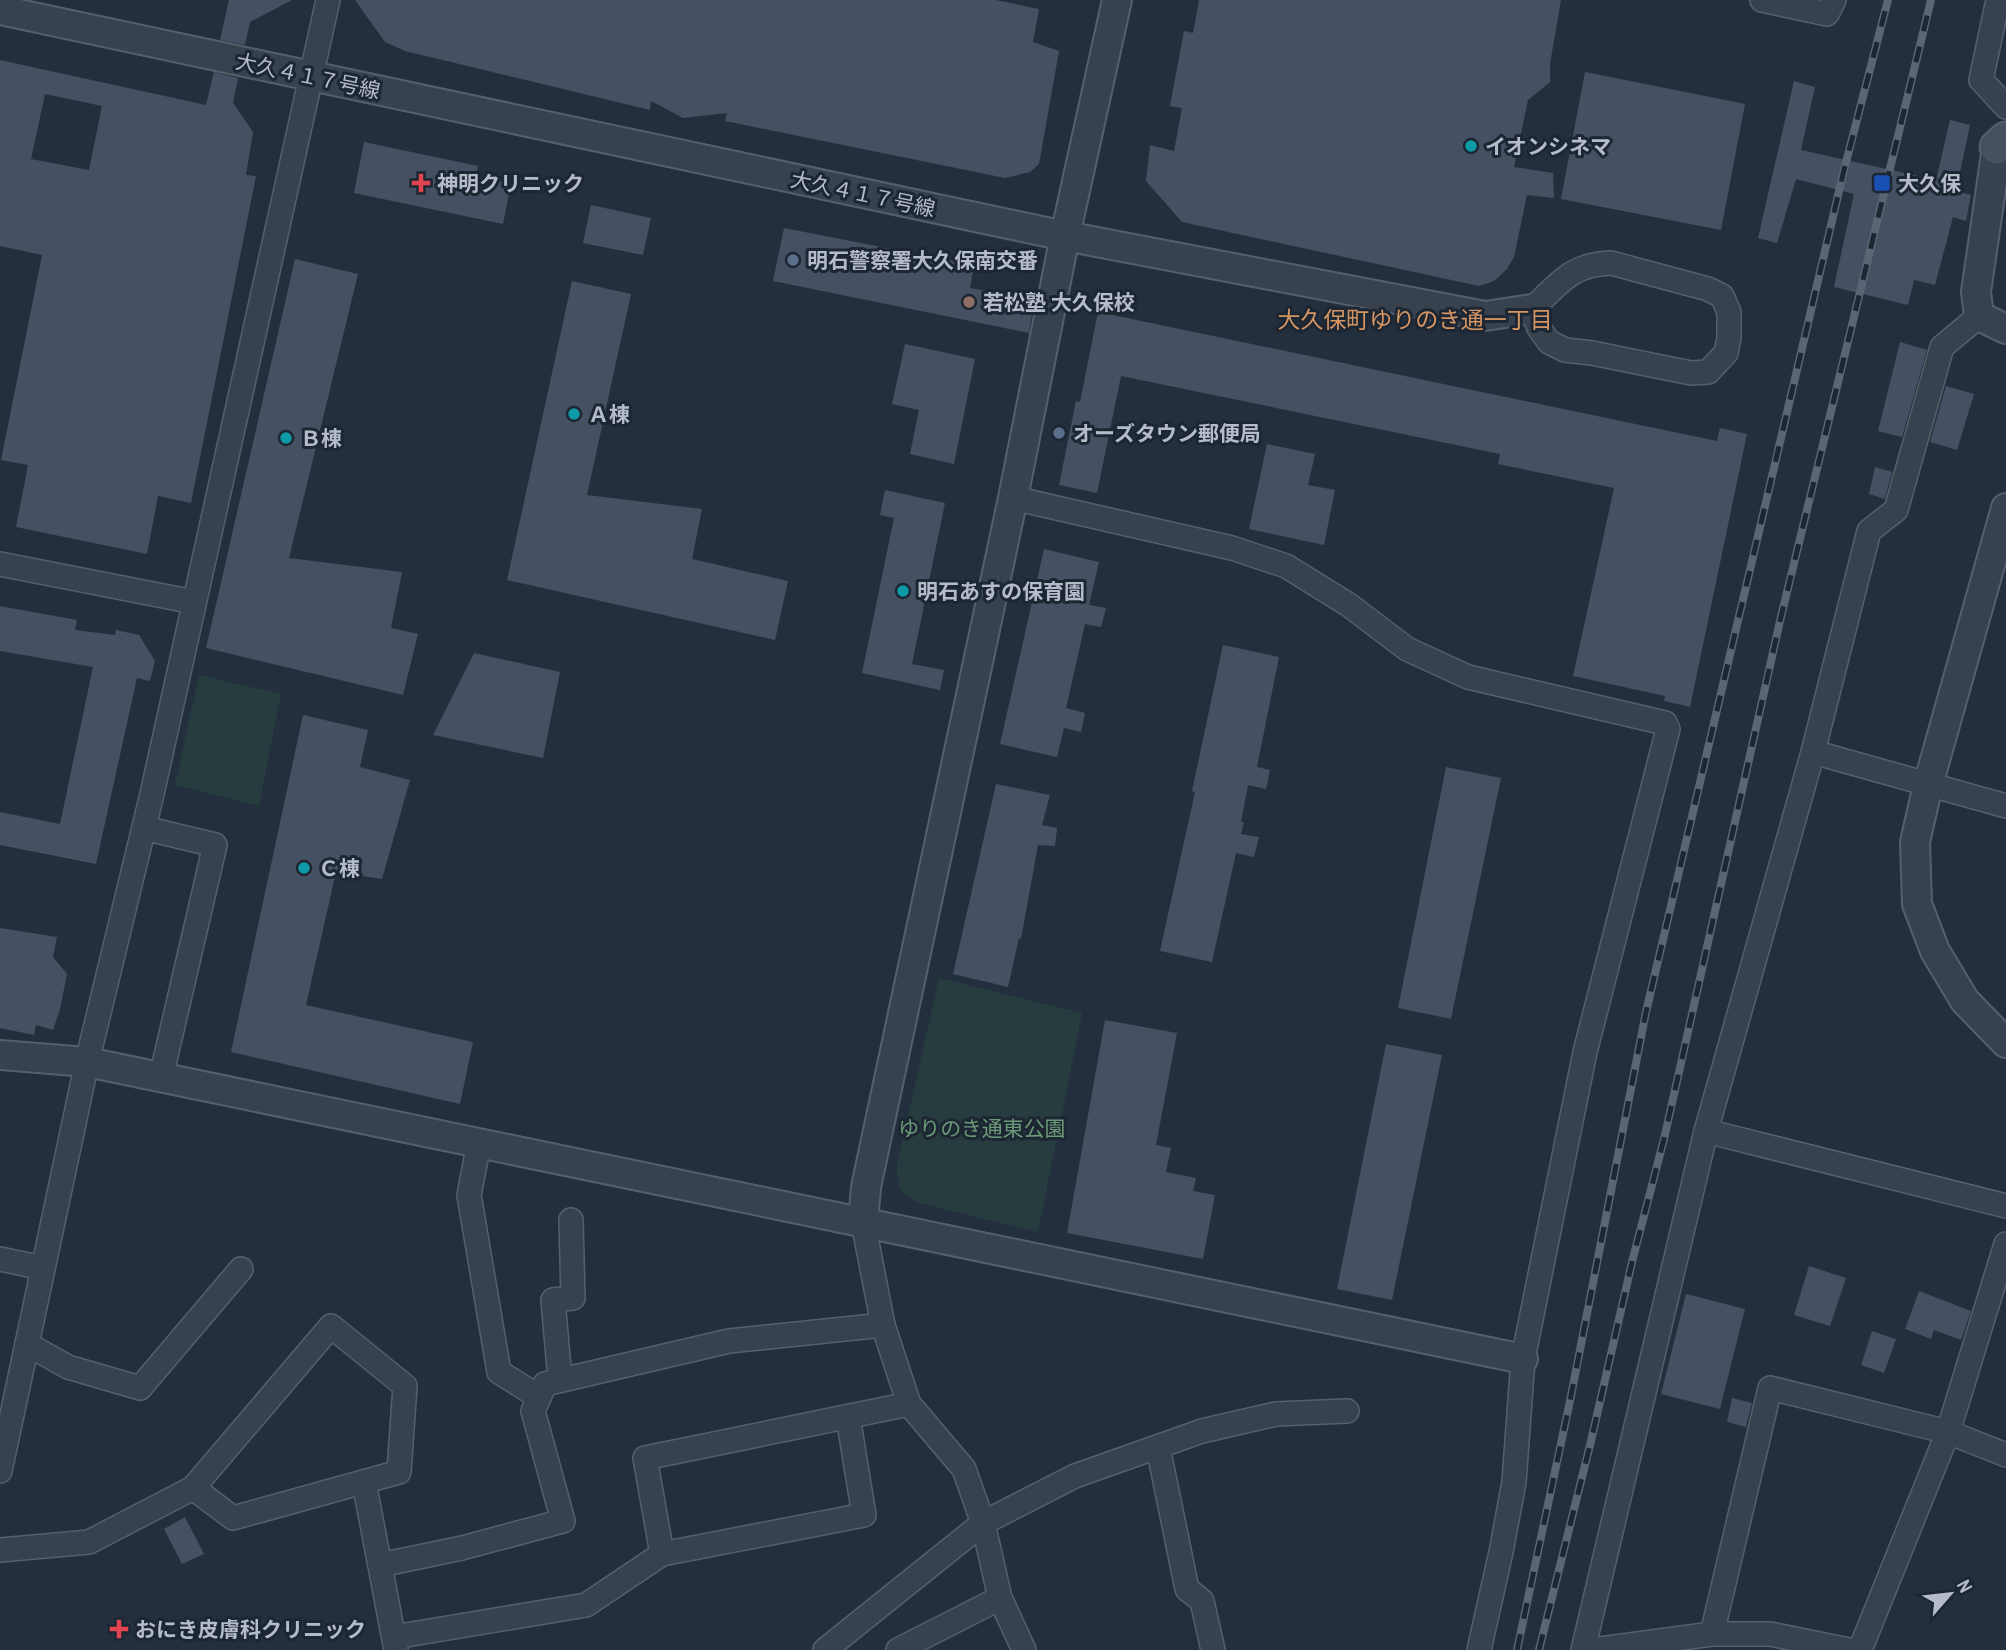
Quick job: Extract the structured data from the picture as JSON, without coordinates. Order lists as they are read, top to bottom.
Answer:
{
  "streets": {
    "street": ["大久４１７号線"]
  },
  "districts": ["大久保町ゆりのき通一丁目"],
  "parks": ["ゆりのき通東公園"],
  "places": {
    "other": [
      "イオンシネマ",
      "明石警察署大久保南交番",
      "若松塾 大久保校",
      "Ａ棟",
      "オーズタウン郵便局",
      "Ｂ棟",
      "明石あすの保育園",
      "Ｃ棟"
    ],
    "health": ["神明クリニック", "おにき皮膚科クリニック"],
    "transit": ["大久保"]
  },
  "north": "top right"
}
